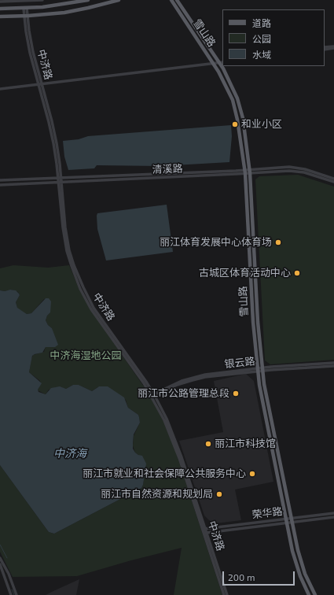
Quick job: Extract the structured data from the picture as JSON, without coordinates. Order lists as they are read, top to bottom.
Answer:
{
  "streets": {
    "main road": ["雪山路"],
    "street": [
      "中济路",
      "清溪路",
      "银云路",
      "荣华路"
    ]
  },
  "crossings": [
    ["雪山路", "清溪路"],
    ["雪山路", "银云路"],
    ["雪山路", "荣华路"],
    ["中济路", "清溪路"],
    ["中济路", "银云路"],
    ["中济路", "荣华路"]
  ],
  "water": ["中济海"],
  "parks": ["中济海湿地公园"],
  "places": [
    "和业小区",
    "丽江体育发展中心体育场",
    "古城区体育活动中心",
    "丽江市公路管理总段",
    "丽江市科技馆",
    "丽江市就业和社会保障公共服务中心",
    "丽江市自然资源和规划局"
  ],
  "legend": ["道路", "公园", "水域"],
  "scale_bar": "200 m"
}
